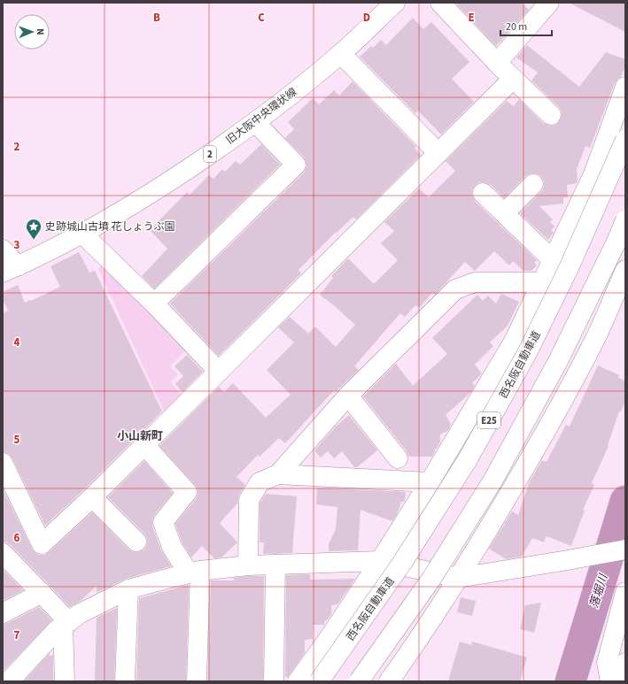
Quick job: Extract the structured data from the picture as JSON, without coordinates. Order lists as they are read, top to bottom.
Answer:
{
  "streets": {
    "main road": [
      "旧大阪中央環状線",
      "2",
      "西名阪自動車道",
      "E25"
    ]
  },
  "districts": ["小山新町"],
  "water": ["落堀川"],
  "places": {
    "place": ["史跡城山古墳 花しょうぶ園"]
  },
  "scale_bar": "20 m",
  "north": "right",
  "grid": {
    "columns": [
      "B",
      "C",
      "D",
      "E"
    ],
    "rows": [
      "2",
      "3",
      "4",
      "5",
      "6",
      "7"
    ]
  }
}
